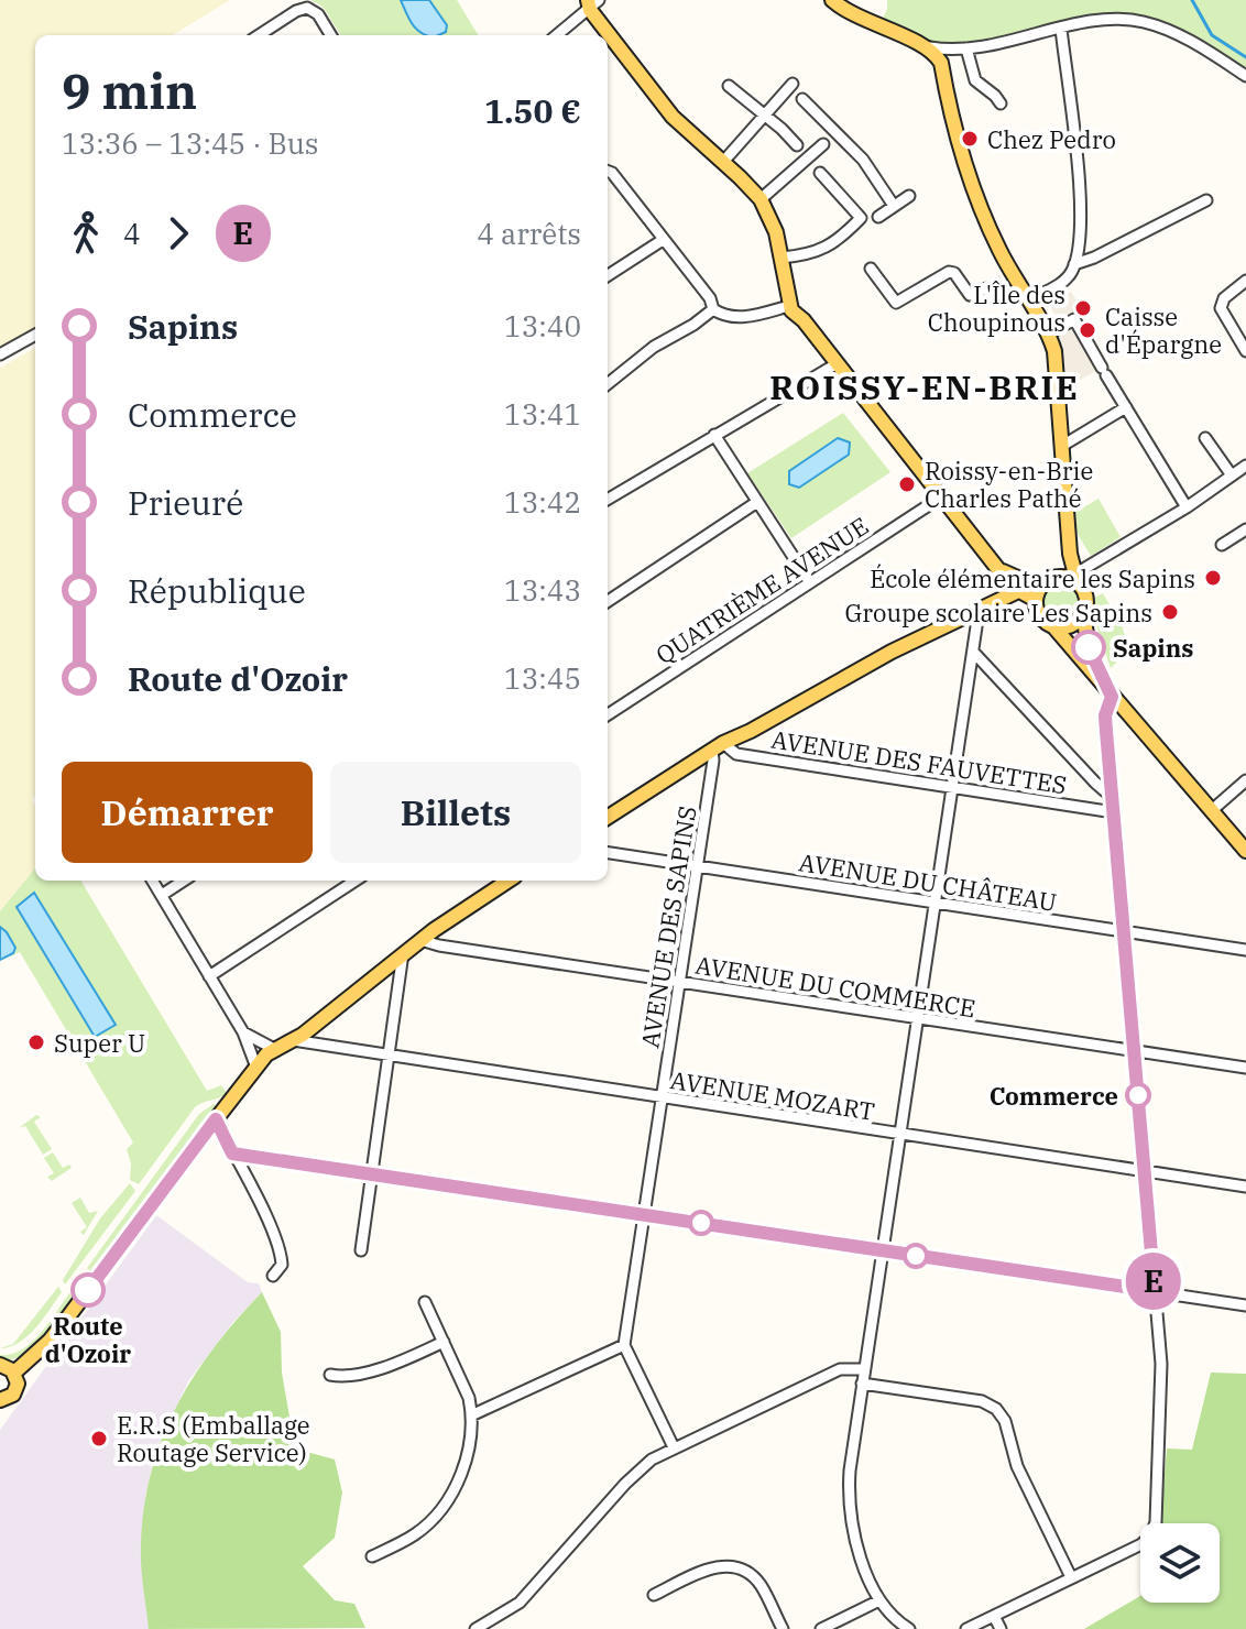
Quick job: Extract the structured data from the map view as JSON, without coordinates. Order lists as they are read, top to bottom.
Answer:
{
  "streets": {
    "street": [
      "QUATRIÈME AVENUE",
      "AVENUE DES FAUVETTES",
      "AVENUE DU CHÂTEAU",
      "AVENUE DES SAPINS",
      "AVENUE DU COMMERCE",
      "AVENUE MOZART"
    ]
  },
  "crossings": [
    ["AVENUE DES FAUVETTES", "AVENUE DES SAPINS"],
    ["AVENUE DU CHÂTEAU", "AVENUE DES SAPINS"],
    ["AVENUE DES SAPINS", "AVENUE DU COMMERCE"],
    ["AVENUE DES SAPINS", "AVENUE MOZART"]
  ],
  "districts": ["ROISSY-EN-BRIE"],
  "places": [
    "Chez Pedro",
    "L'Île des Choupinous",
    "Caisse d'Épargne",
    "Roissy-en-Brie Charles Pathé",
    "École élémentaire les Sapins",
    "Groupe scolaire Les Sapins",
    "Sapins",
    "Super U",
    "Commerce",
    "Route d'Ozoir",
    "E.R.S (Emballage Routage Service)"
  ],
  "lines": ["bus line E"],
  "page": {
    "on_map": "E",
    "heading": ["9 min", "13:36 – 13:45 · Bus", "1.50 €"],
    "legs": ["4", "E", "4 arrêts"],
    "list": [
      {
        "name": "Sapins",
        "value": "13:40"
      },
      {
        "name": "Commerce",
        "value": "13:41"
      },
      {
        "name": "Prieuré",
        "value": "13:42"
      },
      {
        "name": "République",
        "value": "13:43"
      },
      {
        "name": "Route d'Ozoir",
        "value": "13:45"
      }
    ],
    "buttons": ["Démarrer", "Billets"]
  }
}
